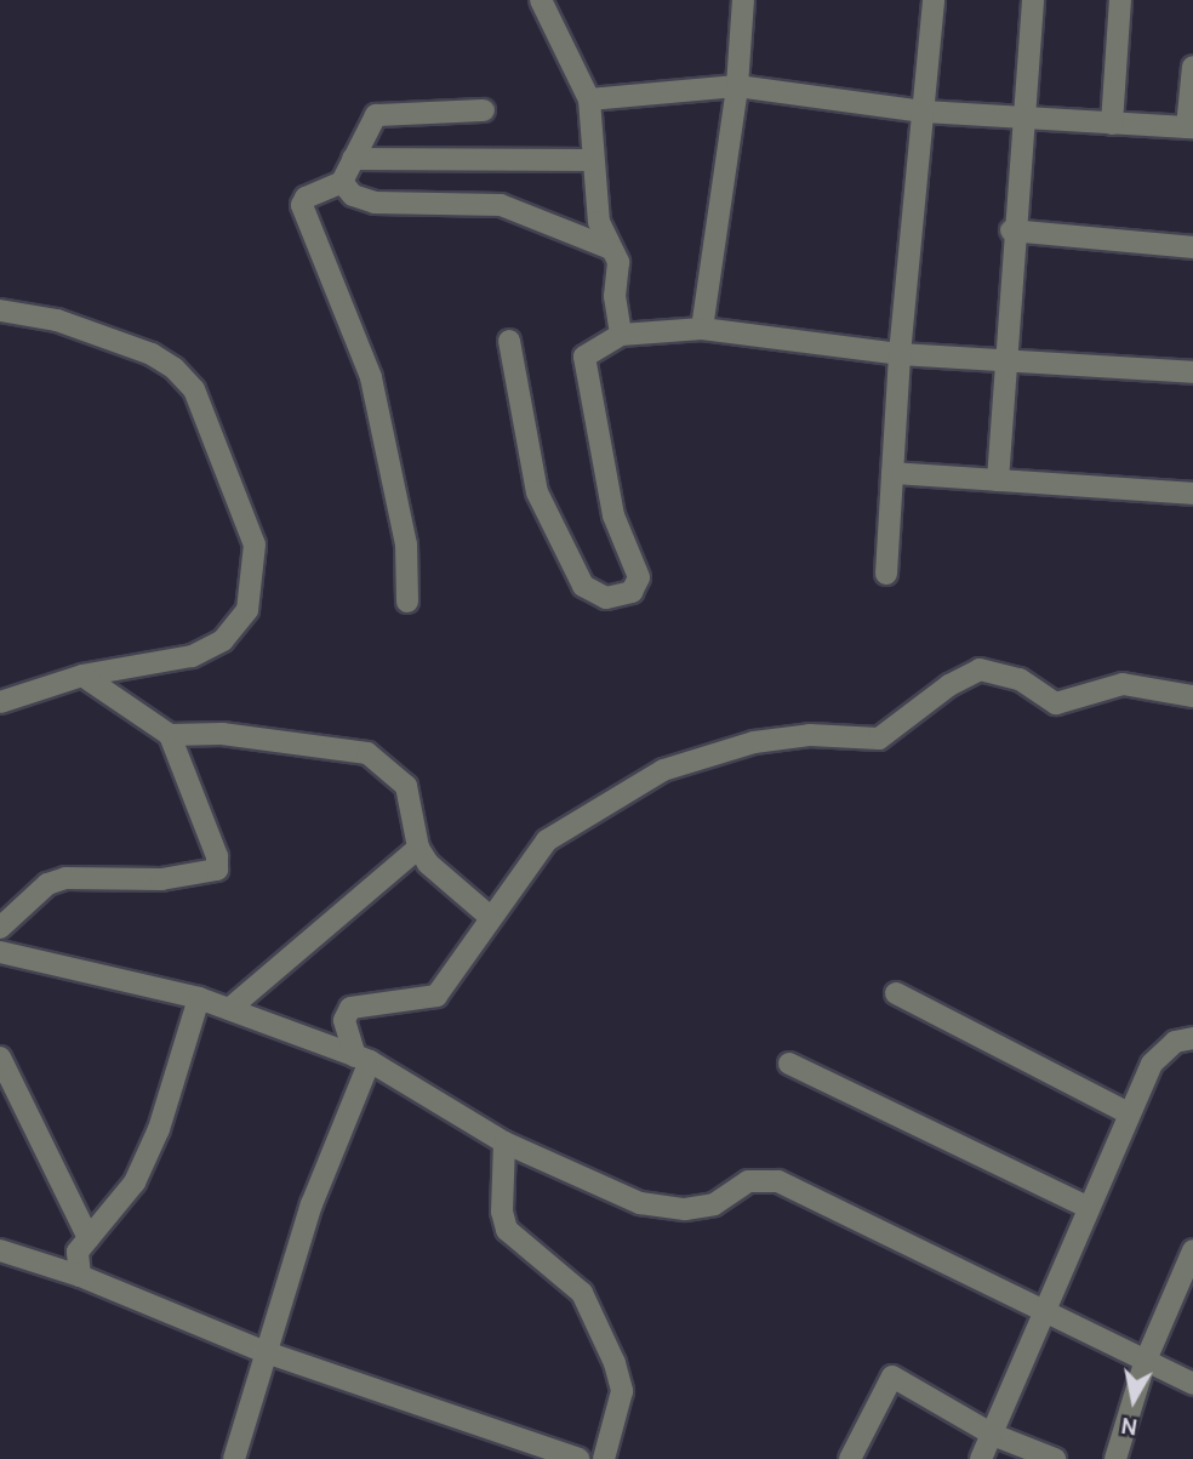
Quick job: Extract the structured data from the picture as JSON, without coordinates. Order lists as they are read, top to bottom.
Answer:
{
  "north": "bottom"
}
